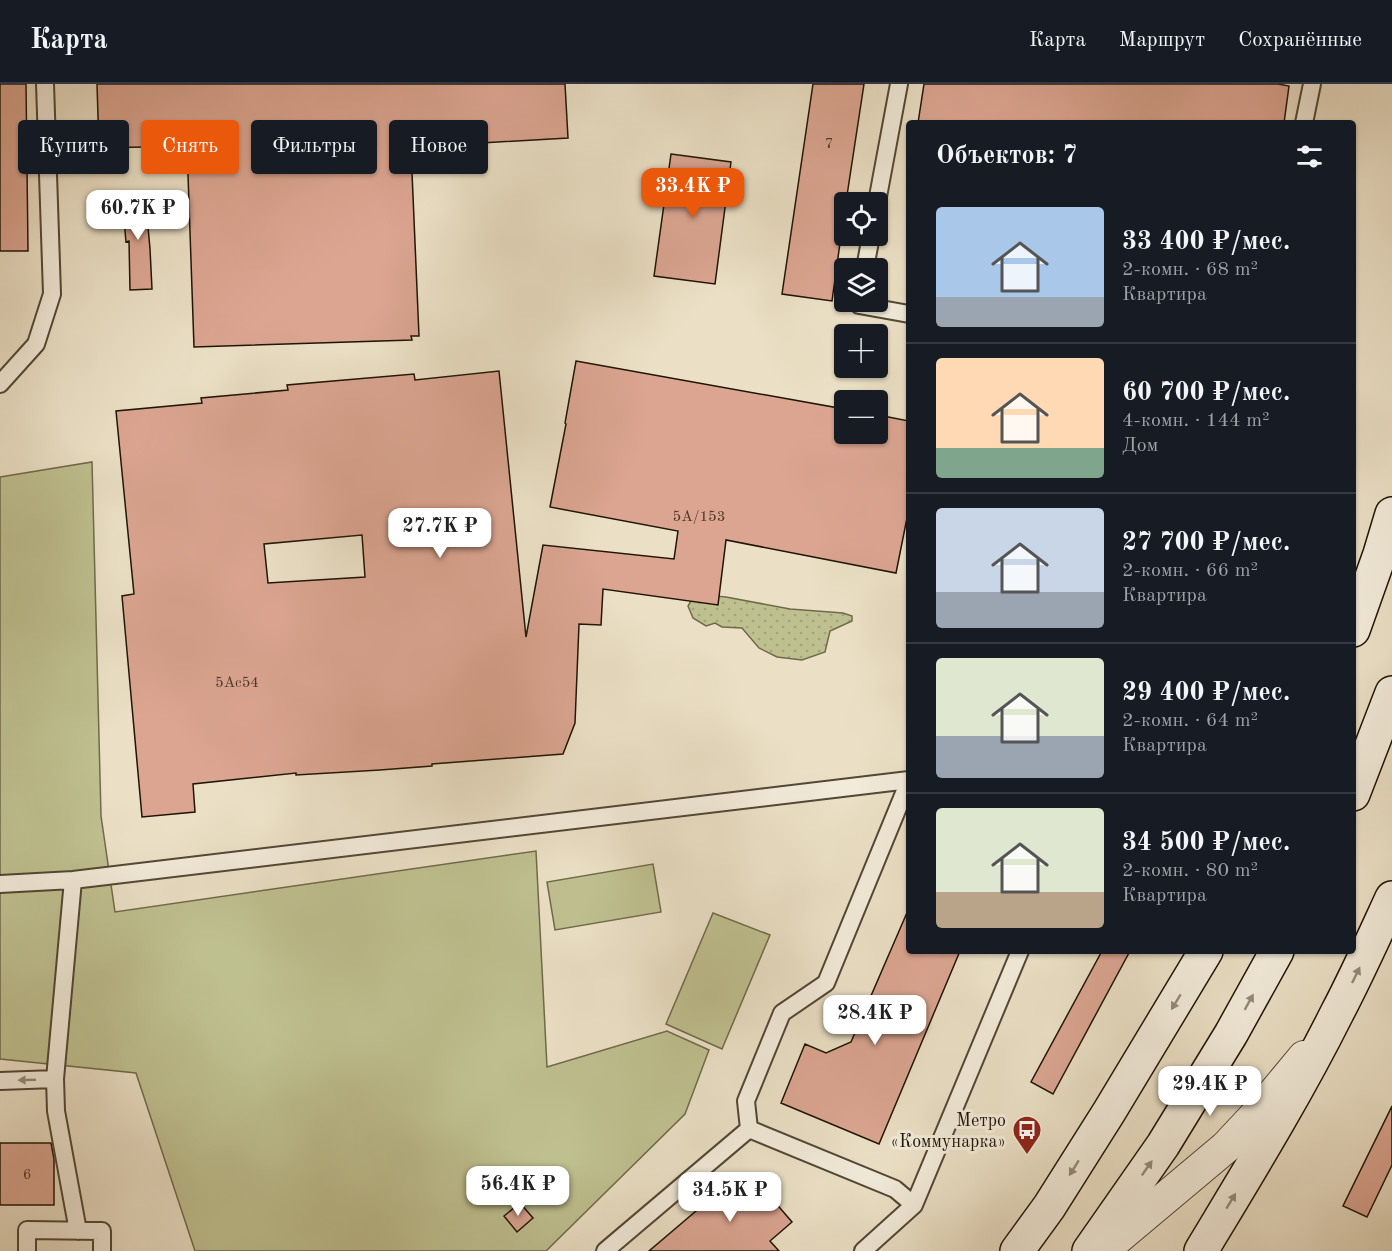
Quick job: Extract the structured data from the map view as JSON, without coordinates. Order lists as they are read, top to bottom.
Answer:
{
  "places": {
    "bus stop": ["Метро «Коммунарка»"]
  },
  "house_numbers": [
    "7",
    "5А/153",
    "5Ас54",
    "6"
  ],
  "page": {
    "header": "Карта",
    "nav": ["Карта", "Маршрут", "Сохранённые"],
    "chip": [
      "Купить",
      "Снять",
      "Фильтры",
      "Новое"
    ],
    "heading": "Объектов: 7",
    "price": [
      "33.4K ₽",
      "60.7K ₽",
      "27.7K ₽",
      "28.4K ₽",
      "29.4K ₽",
      "56.4K ₽",
      "34.5K ₽"
    ],
    "map_buttons": ["+", "−"],
    "list": [
      {
        "name": "33 400 ₽/мес.",
        "note": "2-комн. · 68 m² · Квартира"
      },
      {
        "name": "60 700 ₽/мес.",
        "note": "4-комн. · 144 m² · Дом"
      },
      {
        "name": "27 700 ₽/мес.",
        "note": "2-комн. · 66 m² · Квартира"
      },
      {
        "name": "29 400 ₽/мес.",
        "note": "2-комн. · 64 m² · Квартира"
      },
      {
        "name": "34 500 ₽/мес.",
        "note": "2-комн. · 80 m² · Квартира"
      }
    ]
  }
}
